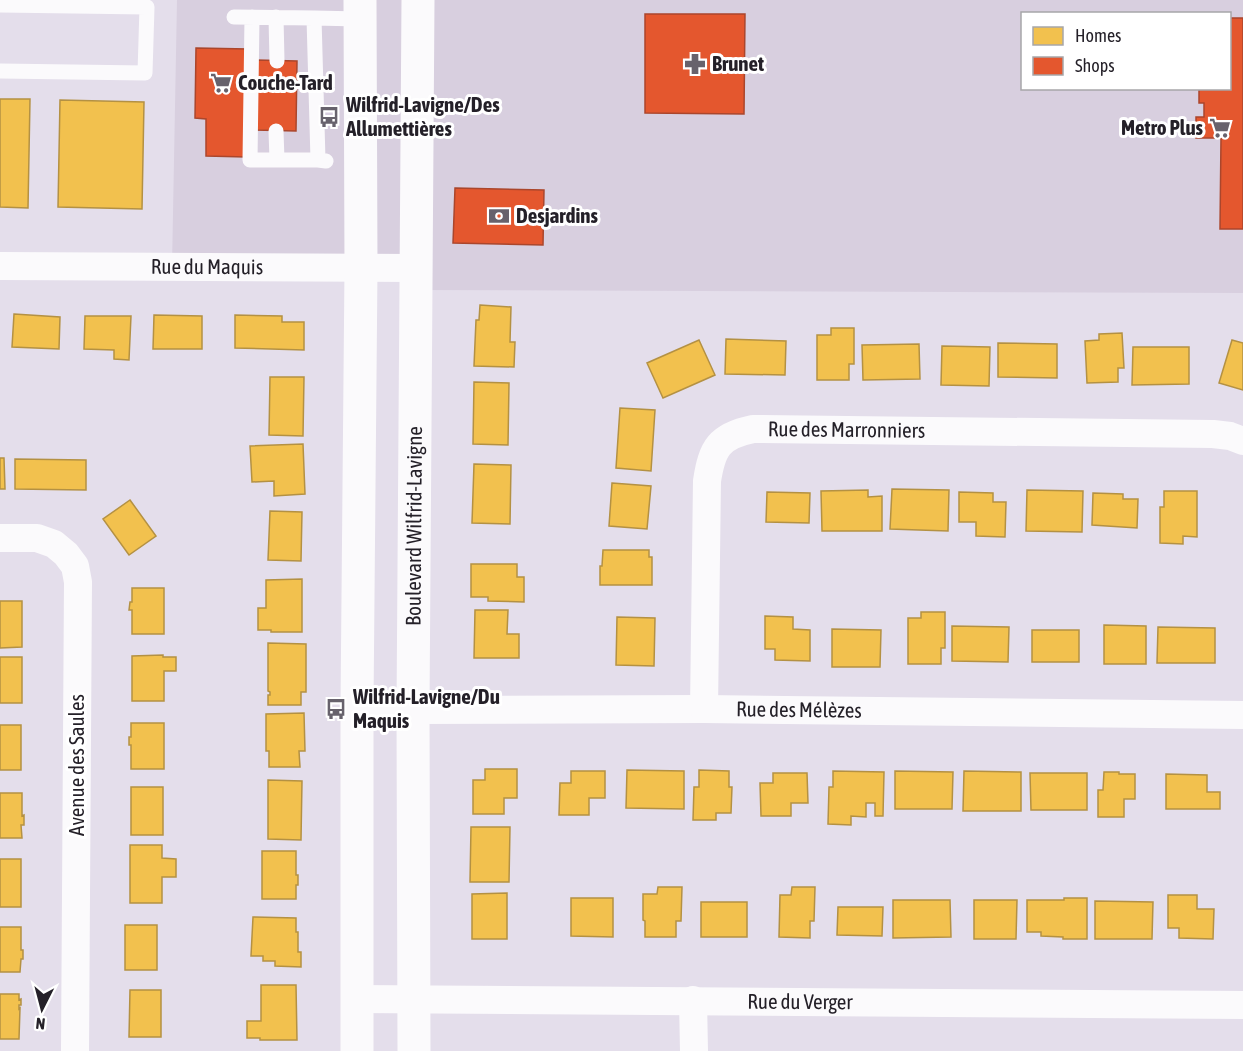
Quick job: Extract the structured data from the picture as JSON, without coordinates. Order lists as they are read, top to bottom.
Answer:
{
  "streets": {
    "street": [
      "Rue du Maquis",
      "Rue des Marronniers",
      "Boulevard Wilfrid-Lavigne",
      "Rue des Mélèzes",
      "Avenue des Saules",
      "Rue du Verger"
    ]
  },
  "crossings": [
    ["Rue du Maquis", "Boulevard Wilfrid-Lavigne"],
    ["Rue des Marronniers", "Rue des Mélèzes"],
    ["Boulevard Wilfrid-Lavigne", "Rue des Mélèzes"],
    ["Boulevard Wilfrid-Lavigne", "Rue du Verger"]
  ],
  "places": {
    "pharmacy": ["Brunet"],
    "supermarket": ["Couche-Tard", "Metro Plus"],
    "bus stop": ["Wilfrid-Lavigne/Des Allumettières", "Wilfrid-Lavigne/Du Maquis"],
    "bank": ["Desjardins"]
  },
  "legend": ["Homes", "Shops"],
  "north": "bottom"
}
